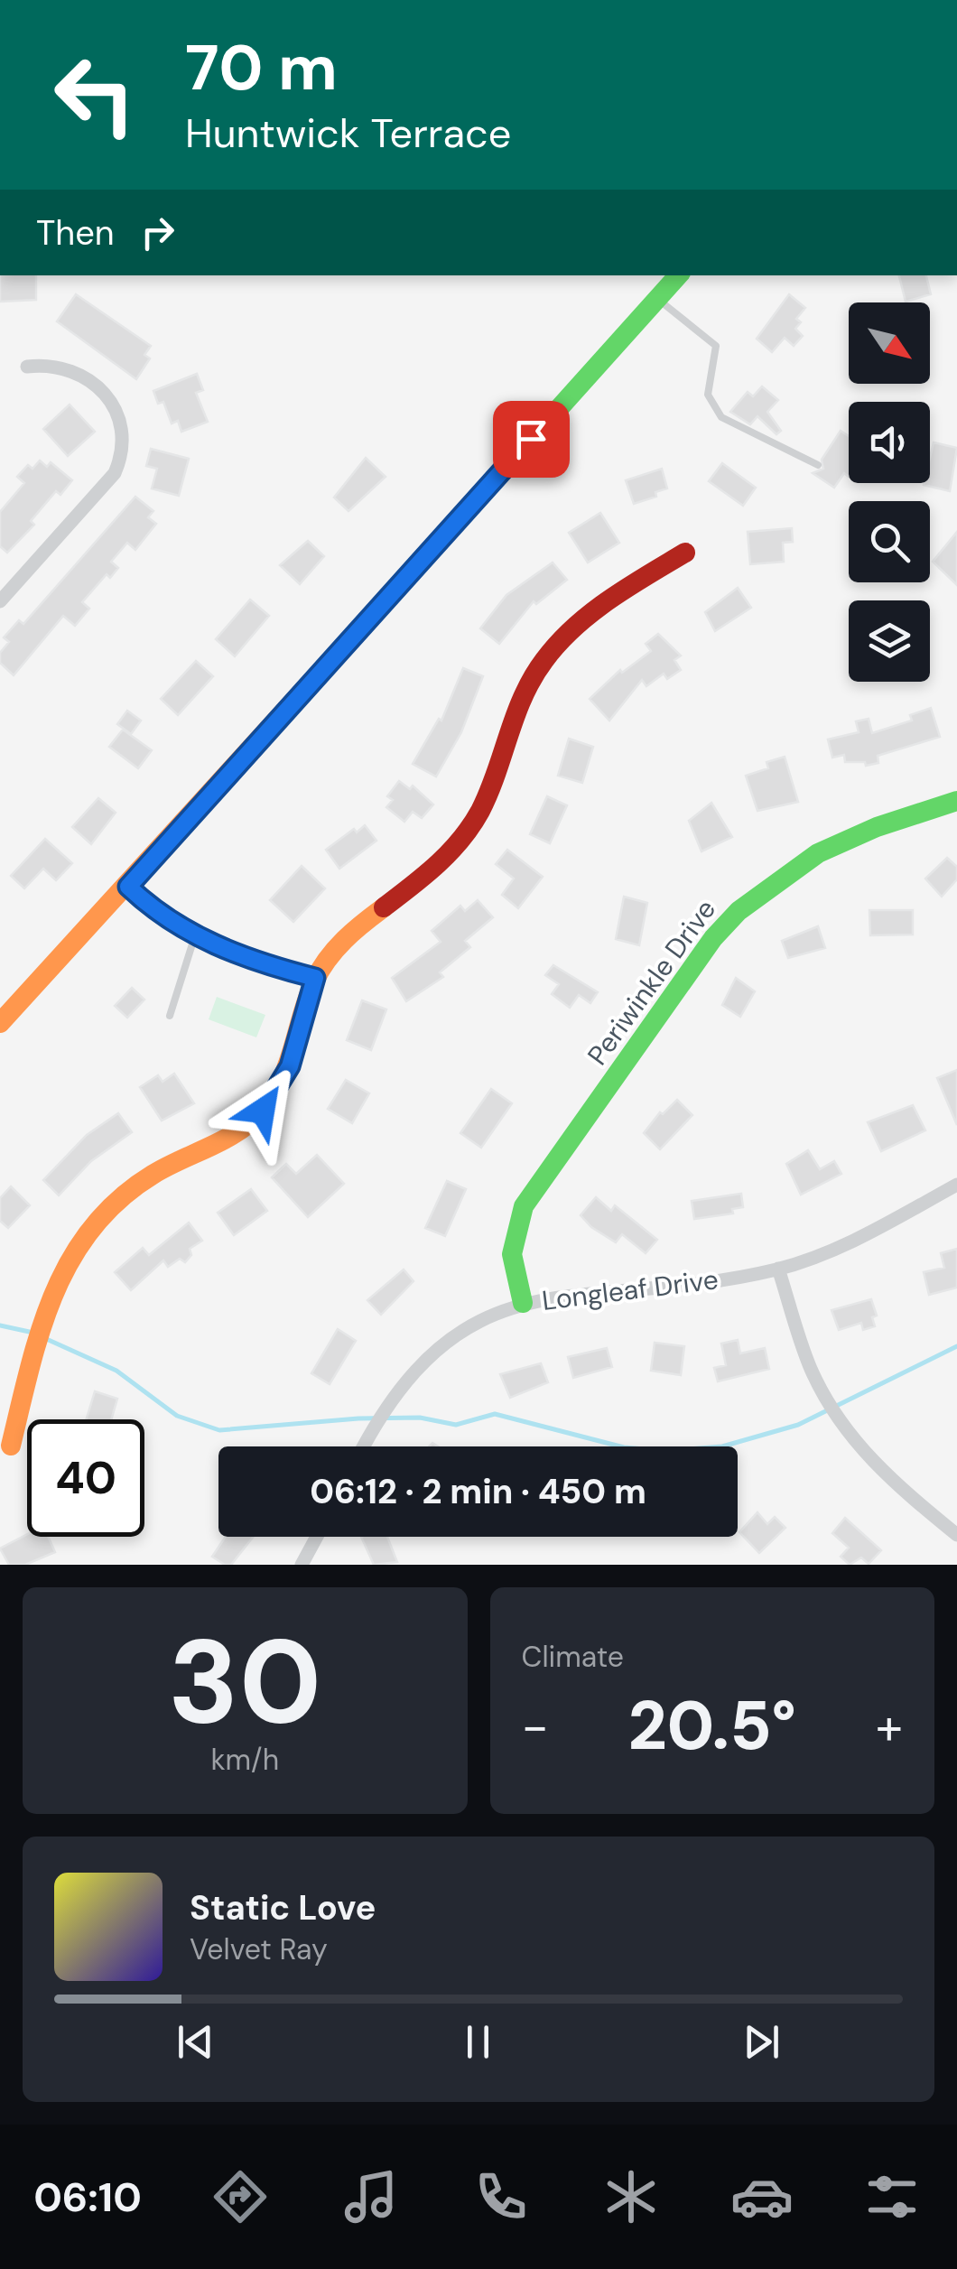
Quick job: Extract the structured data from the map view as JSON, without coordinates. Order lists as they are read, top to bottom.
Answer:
{
  "streets": {
    "street": ["Periwinkle Drive", "Longleaf Drive"]
  },
  "crossings": [
    ["Periwinkle Drive", "Longleaf Drive"]
  ],
  "north": "bottom right",
  "page": {
    "turn": ["70 m", "Huntwick Terrace"],
    "then": "Then",
    "limit": "40",
    "trip": "06:12 · 2 min · 450 m",
    "tile": [
      ["30", "km/h"],
      "Climate"
    ],
    "heat": ["−", "20.5°", "+"],
    "song": ["Static Love", "Velvet Ray"],
    "tabs": "06:10"
  }
}
